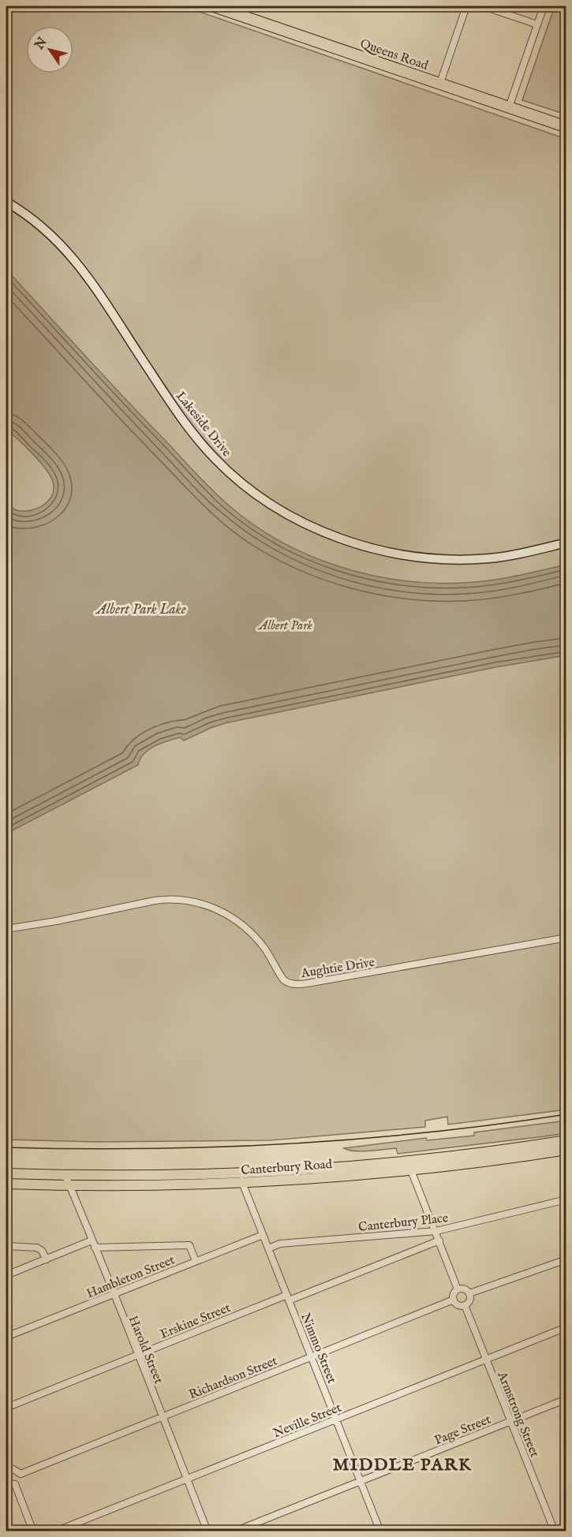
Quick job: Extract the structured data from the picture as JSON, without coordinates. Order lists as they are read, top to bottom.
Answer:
{
  "streets": {
    "highway": ["Queens Road"],
    "main road": ["Canterbury Road"],
    "street": [
      "Lakeside Drive",
      "Aughtie Drive",
      "Canterbury Place",
      "Hambleton Street",
      "Erskine Street",
      "Nimmo Street",
      "Harold Street",
      "Richardson Street",
      "Armstrong Street",
      "Neville Street",
      "Page Street"
    ]
  },
  "crossings": [
    ["Canterbury Road", "Nimmo Street"],
    ["Canterbury Road", "Harold Street"],
    ["Canterbury Place", "Nimmo Street"],
    ["Hambleton Street", "Nimmo Street"],
    ["Hambleton Street", "Harold Street"],
    ["Erskine Street", "Nimmo Street"],
    ["Erskine Street", "Harold Street"],
    ["Nimmo Street", "Richardson Street"],
    ["Nimmo Street", "Neville Street"],
    ["Nimmo Street", "Page Street"],
    ["Harold Street", "Richardson Street"],
    ["Harold Street", "Neville Street"],
    ["Richardson Street", "Armstrong Street"],
    ["Armstrong Street", "Neville Street"],
    ["Armstrong Street", "Page Street"]
  ],
  "districts": ["MIDDLE PARK"],
  "water": ["Albert Park Lake"],
  "parks": ["Albert Park"],
  "north": "top left"
}
